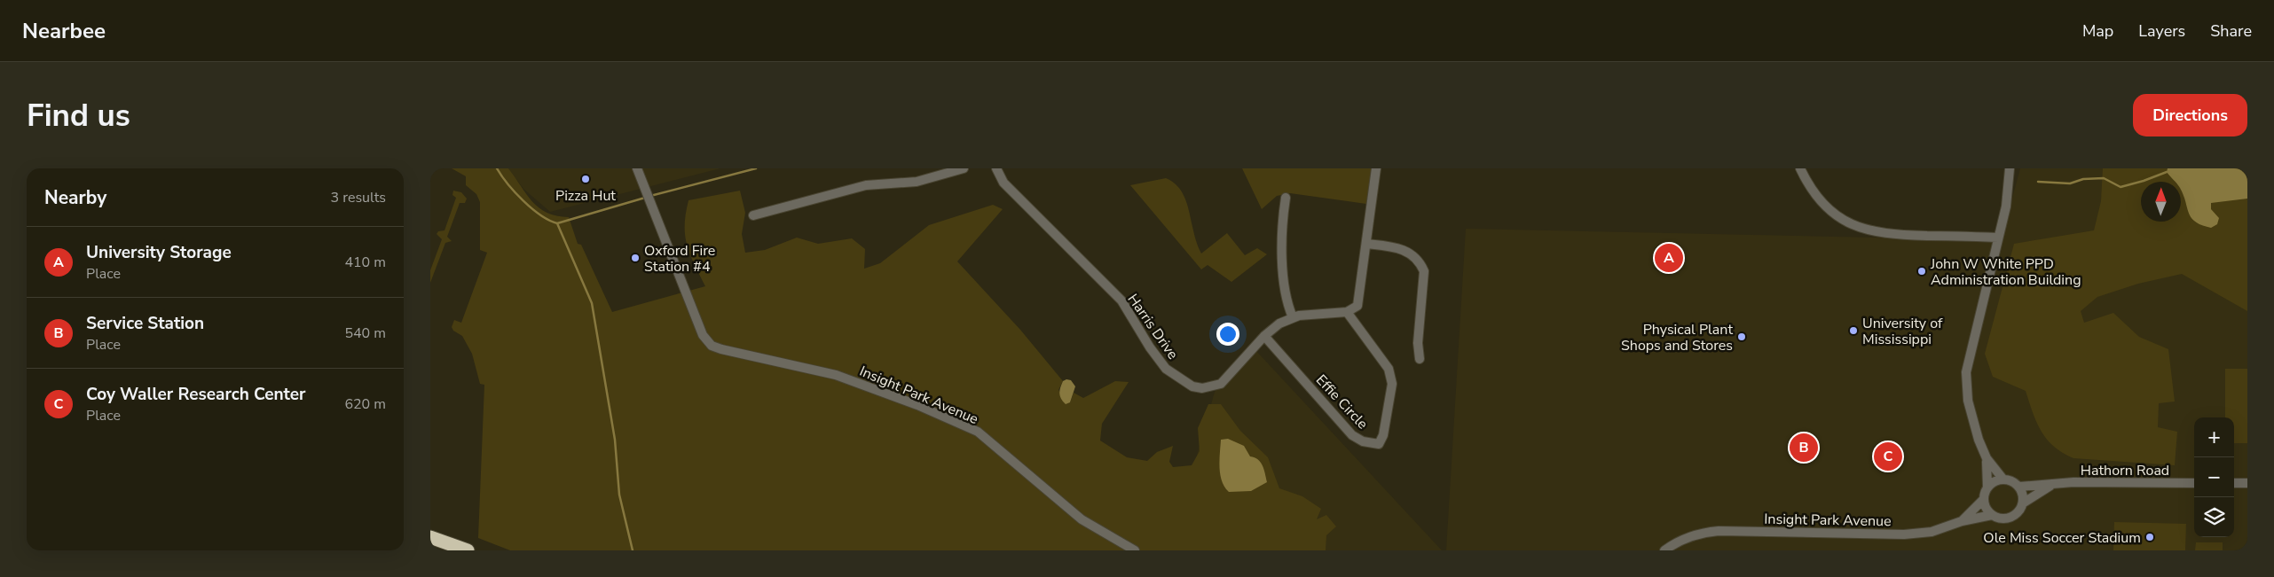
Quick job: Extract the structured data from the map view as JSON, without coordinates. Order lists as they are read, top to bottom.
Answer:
{
  "streets": {
    "street": [
      "Harris Drive",
      "Insight Park Avenue",
      "Effie Circle",
      "Hathorn Road"
    ]
  },
  "crossings": [
    ["Harris Drive", "Effie Circle"],
    ["Insight Park Avenue", "Hathorn Road"]
  ],
  "places": [
    "Pizza Hut",
    "Oxford Fire Station #4",
    "John W White PPD Administration Building",
    "University of Mississippi",
    "Physical Plant Shops and Stores",
    "Ole Miss Soccer Stadium"
  ],
  "north": "top",
  "page": {
    "header": "Nearbee",
    "nav": ["Map", "Layers", "Share"],
    "buttons": "Directions",
    "title": "Find us",
    "heading": ["Nearby", "3 results"],
    "list": [
      {
        "mark": "A",
        "name": "University Storage",
        "note": "Place",
        "value": "410 m"
      },
      {
        "mark": "B",
        "name": "Service Station",
        "note": "Place",
        "value": "540 m"
      },
      {
        "mark": "C",
        "name": "Coy Waller Research Center",
        "note": "Place",
        "value": "620 m"
      }
    ],
    "pins": ["A", "B", "C"],
    "map_buttons": ["+", "−"]
  }
}
